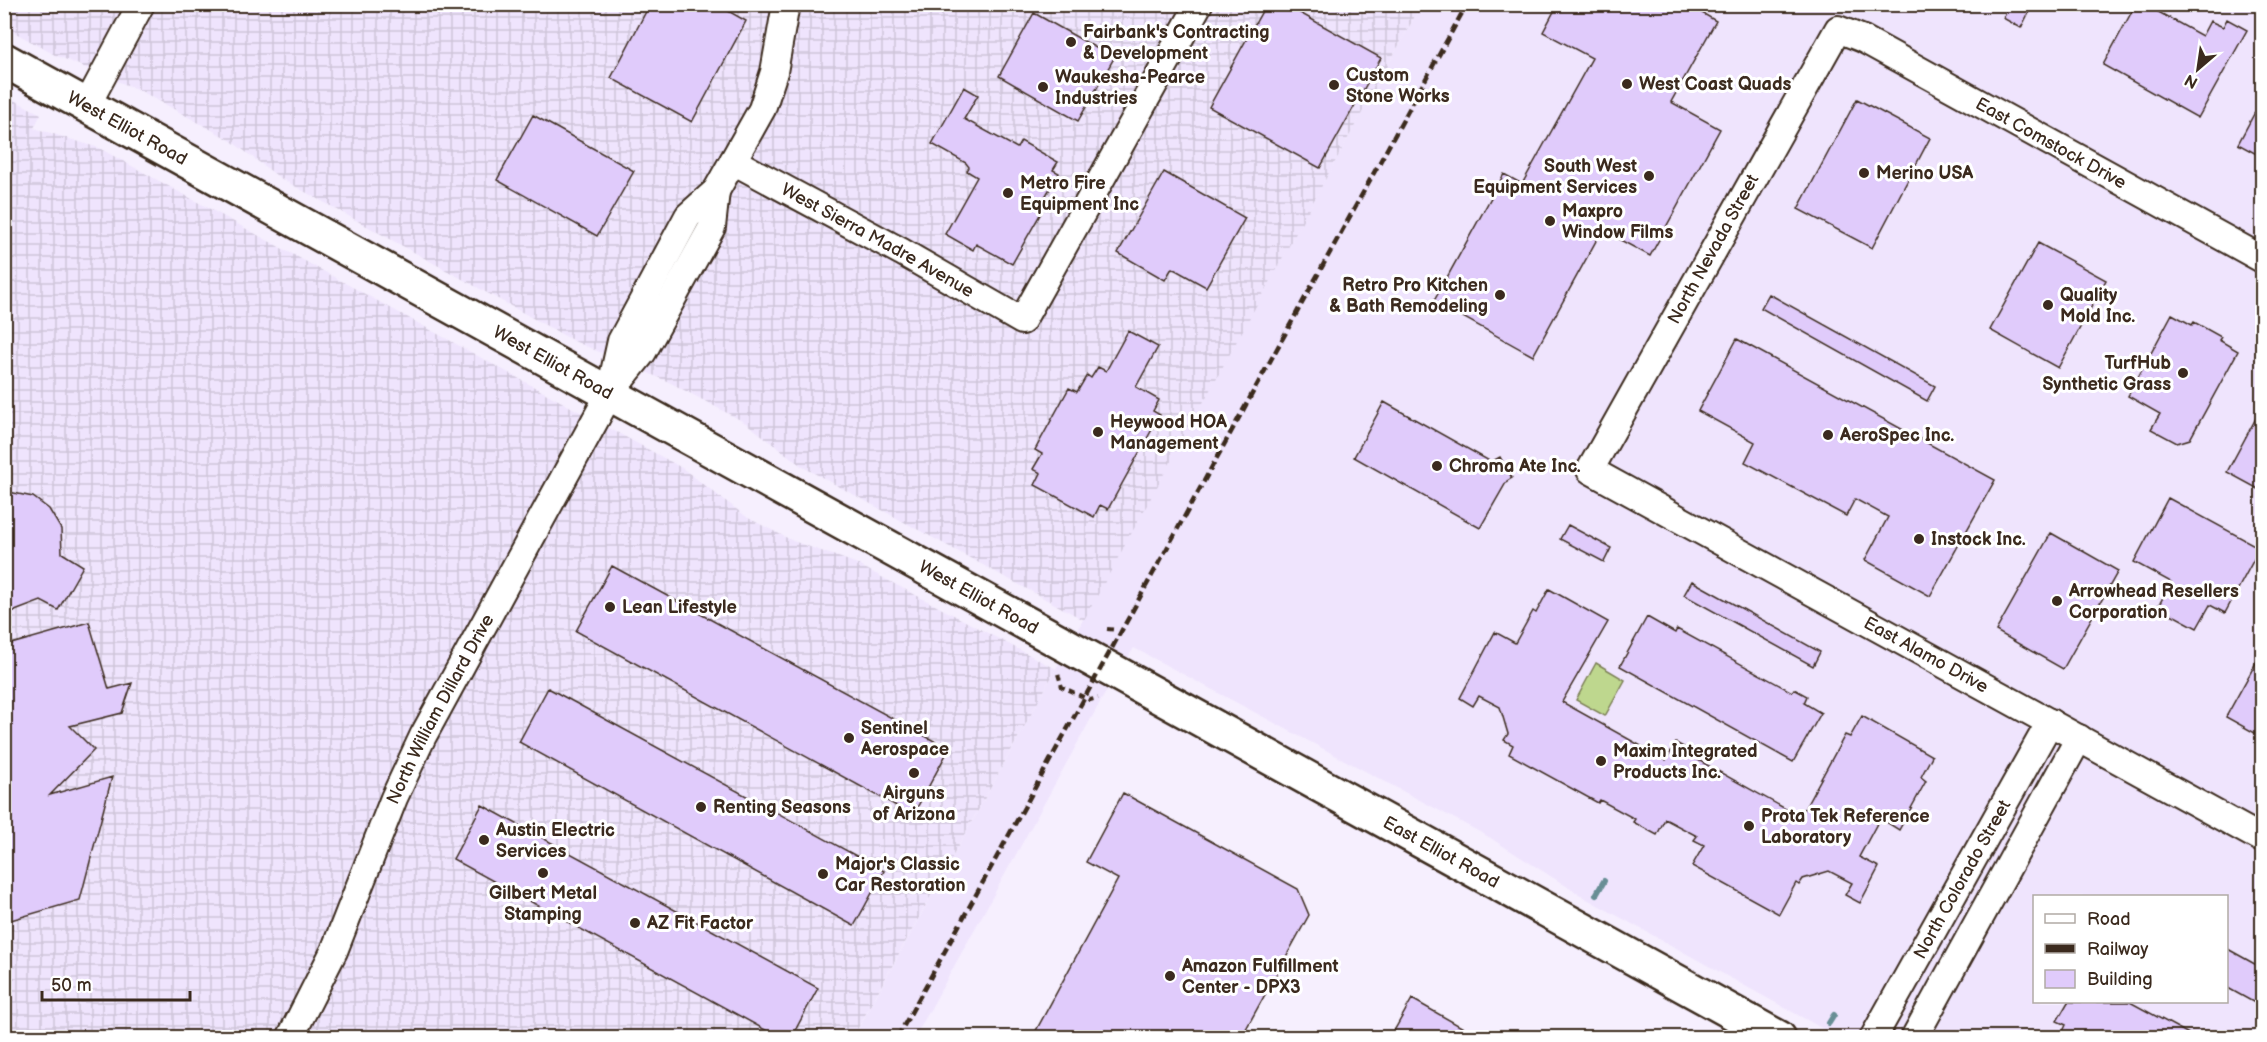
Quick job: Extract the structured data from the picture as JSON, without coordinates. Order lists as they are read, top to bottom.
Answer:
{
  "streets": {
    "main road": ["West Elliot Road", "East Elliot Road"],
    "street": [
      "East Comstock Drive",
      "West Sierra Madre Avenue",
      "North Nevada Street",
      "East Alamo Drive",
      "North William Dillard Drive",
      "North Colorado Street"
    ]
  },
  "crossings": [
    ["West Elliot Road", "North William Dillard Drive"],
    ["West Elliot Road", "East Elliot Road"],
    ["East Comstock Drive", "North Nevada Street"],
    ["West Sierra Madre Avenue", "North William Dillard Drive"],
    ["North Nevada Street", "East Alamo Drive"],
    ["East Alamo Drive", "North Colorado Street"]
  ],
  "places": [
    "Fairbank's Contracting & Development",
    "West Coast Quads",
    "Custom Stone Works",
    "Waukesha-Pearce Industries",
    "Merino USA",
    "South West Equipment Services",
    "Metro Fire Equipment Inc",
    "Maxpro Window Films",
    "Retro Pro Kitchen & Bath Remodeling",
    "Quality Mold Inc.",
    "TurfHub Synthetic Grass",
    "Heywood HOA Management",
    "AeroSpec Inc.",
    "Chroma Ate Inc.",
    "Instock Inc.",
    "Arrowhead Resellers Corporation",
    "Lean Lifestyle",
    "Sentinel Aerospace",
    "Maxim Integrated Products Inc.",
    "Airguns of Arizona",
    "Renting Seasons",
    "Prota Tek Reference Laboratory",
    "Austin Electric Services",
    "Gilbert Metal Stamping",
    "Major's Classic Car Restoration",
    "AZ Fit Factor",
    "Amazon Fulfillment Center - DPX3"
  ],
  "legend": ["Road", "Railway", "Building"],
  "scale_bar": "50 m",
  "north": "bottom left"
}
